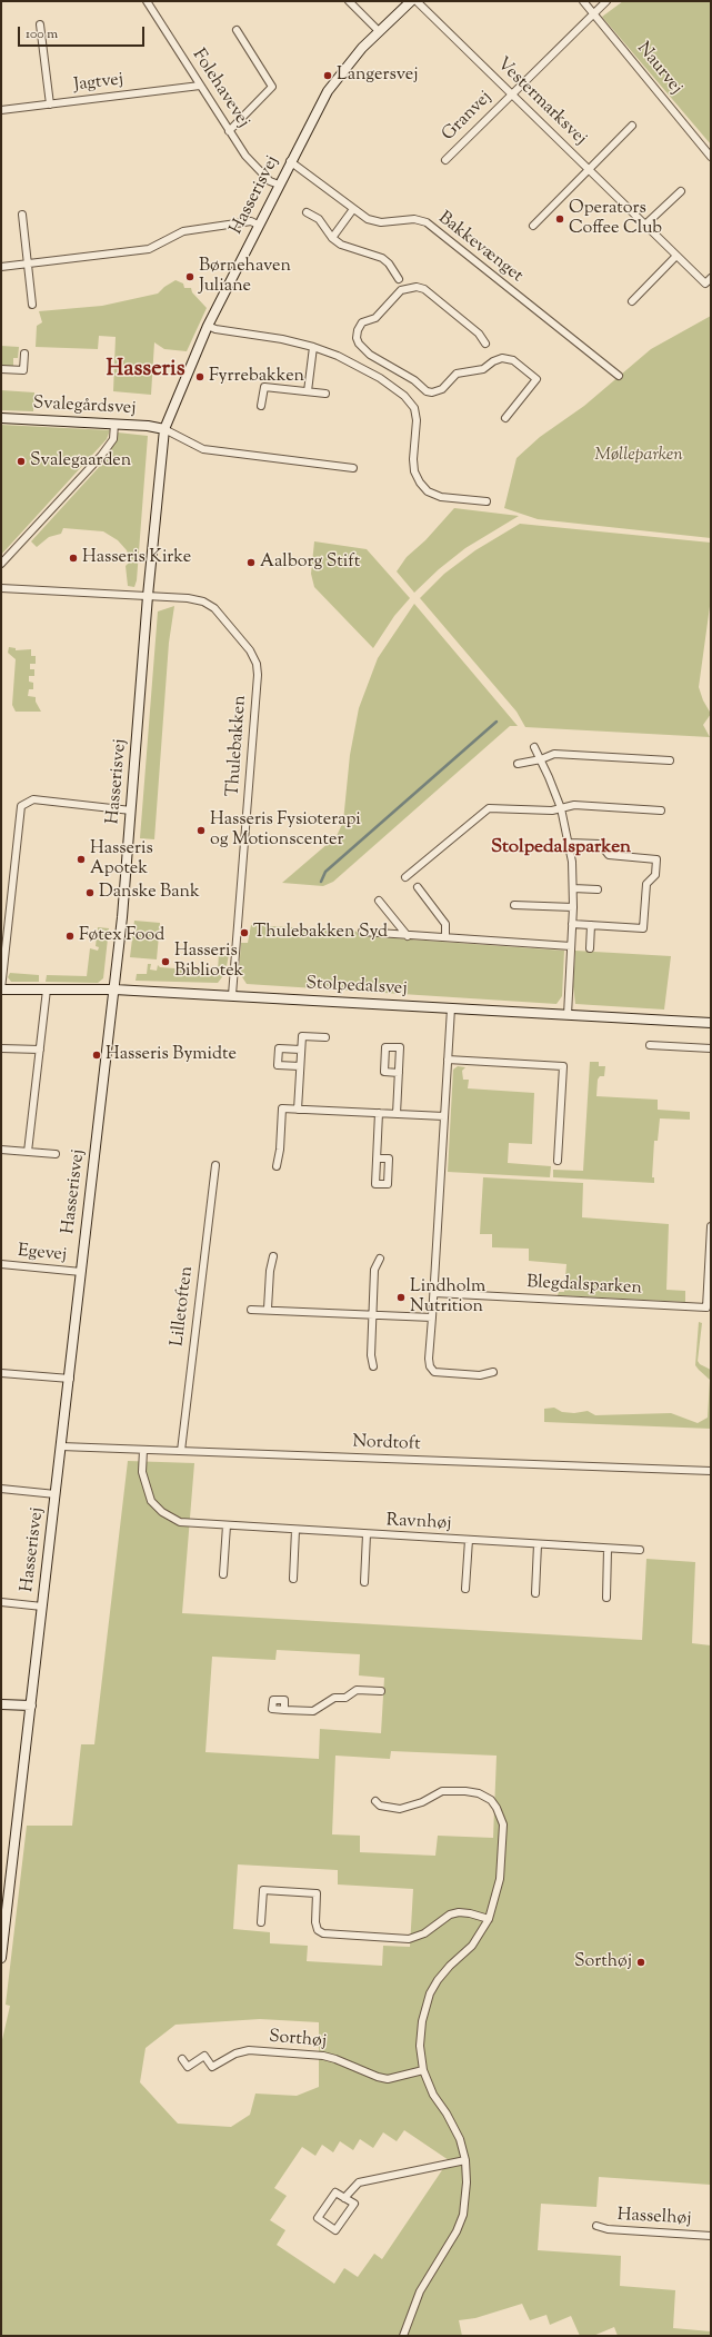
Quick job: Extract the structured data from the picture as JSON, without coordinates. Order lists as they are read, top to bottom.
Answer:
{
  "streets": {
    "street": [
      "Naurvej",
      "Jagtvej",
      "Folehavevej",
      "Vestermarksvej",
      "Granvej",
      "Hasserisvej",
      "Bakkevænget",
      "Svalegårdsvej",
      "Thulebakken",
      "Stolpedalsvej",
      "Egevej",
      "Blegdalsparken",
      "Lilletoften",
      "Nordtoft",
      "Ravnhøj",
      "Sorthøj",
      "Hasselhøj"
    ]
  },
  "crossings": [
    ["Naurvej", "Granvej"],
    ["Jagtvej", "Folehavevej"],
    ["Folehavevej", "Hasserisvej"],
    ["Vestermarksvej", "Granvej"],
    ["Hasserisvej", "Bakkevænget"],
    ["Hasserisvej", "Svalegårdsvej"],
    ["Hasserisvej", "Thulebakken"],
    ["Hasserisvej", "Stolpedalsvej"],
    ["Hasserisvej", "Egevej"],
    ["Hasserisvej", "Nordtoft"],
    ["Thulebakken", "Stolpedalsvej"],
    ["Lilletoften", "Nordtoft"],
    ["Nordtoft", "Ravnhøj"]
  ],
  "districts": ["Hasseris", "Stolpedalsparken"],
  "parks": ["Mølleparken"],
  "places": [
    "Langersvej",
    "Operators Coffee Club",
    "Børnehaven Juliane",
    "Fyrrebakken",
    "Svalegaarden",
    "Hasseris Kirke",
    "Aalborg Stift",
    "Hasseris Fysioterapi og Motionscenter",
    "Hasseris Apotek",
    "Danske Bank",
    "Thulebakken Syd",
    "Føtex Food",
    "Hasseris Bibliotek",
    "Hasseris Bymidte",
    "Lindholm Nutrition",
    "Sorthøj"
  ],
  "scale_bar": "100 m"
}
